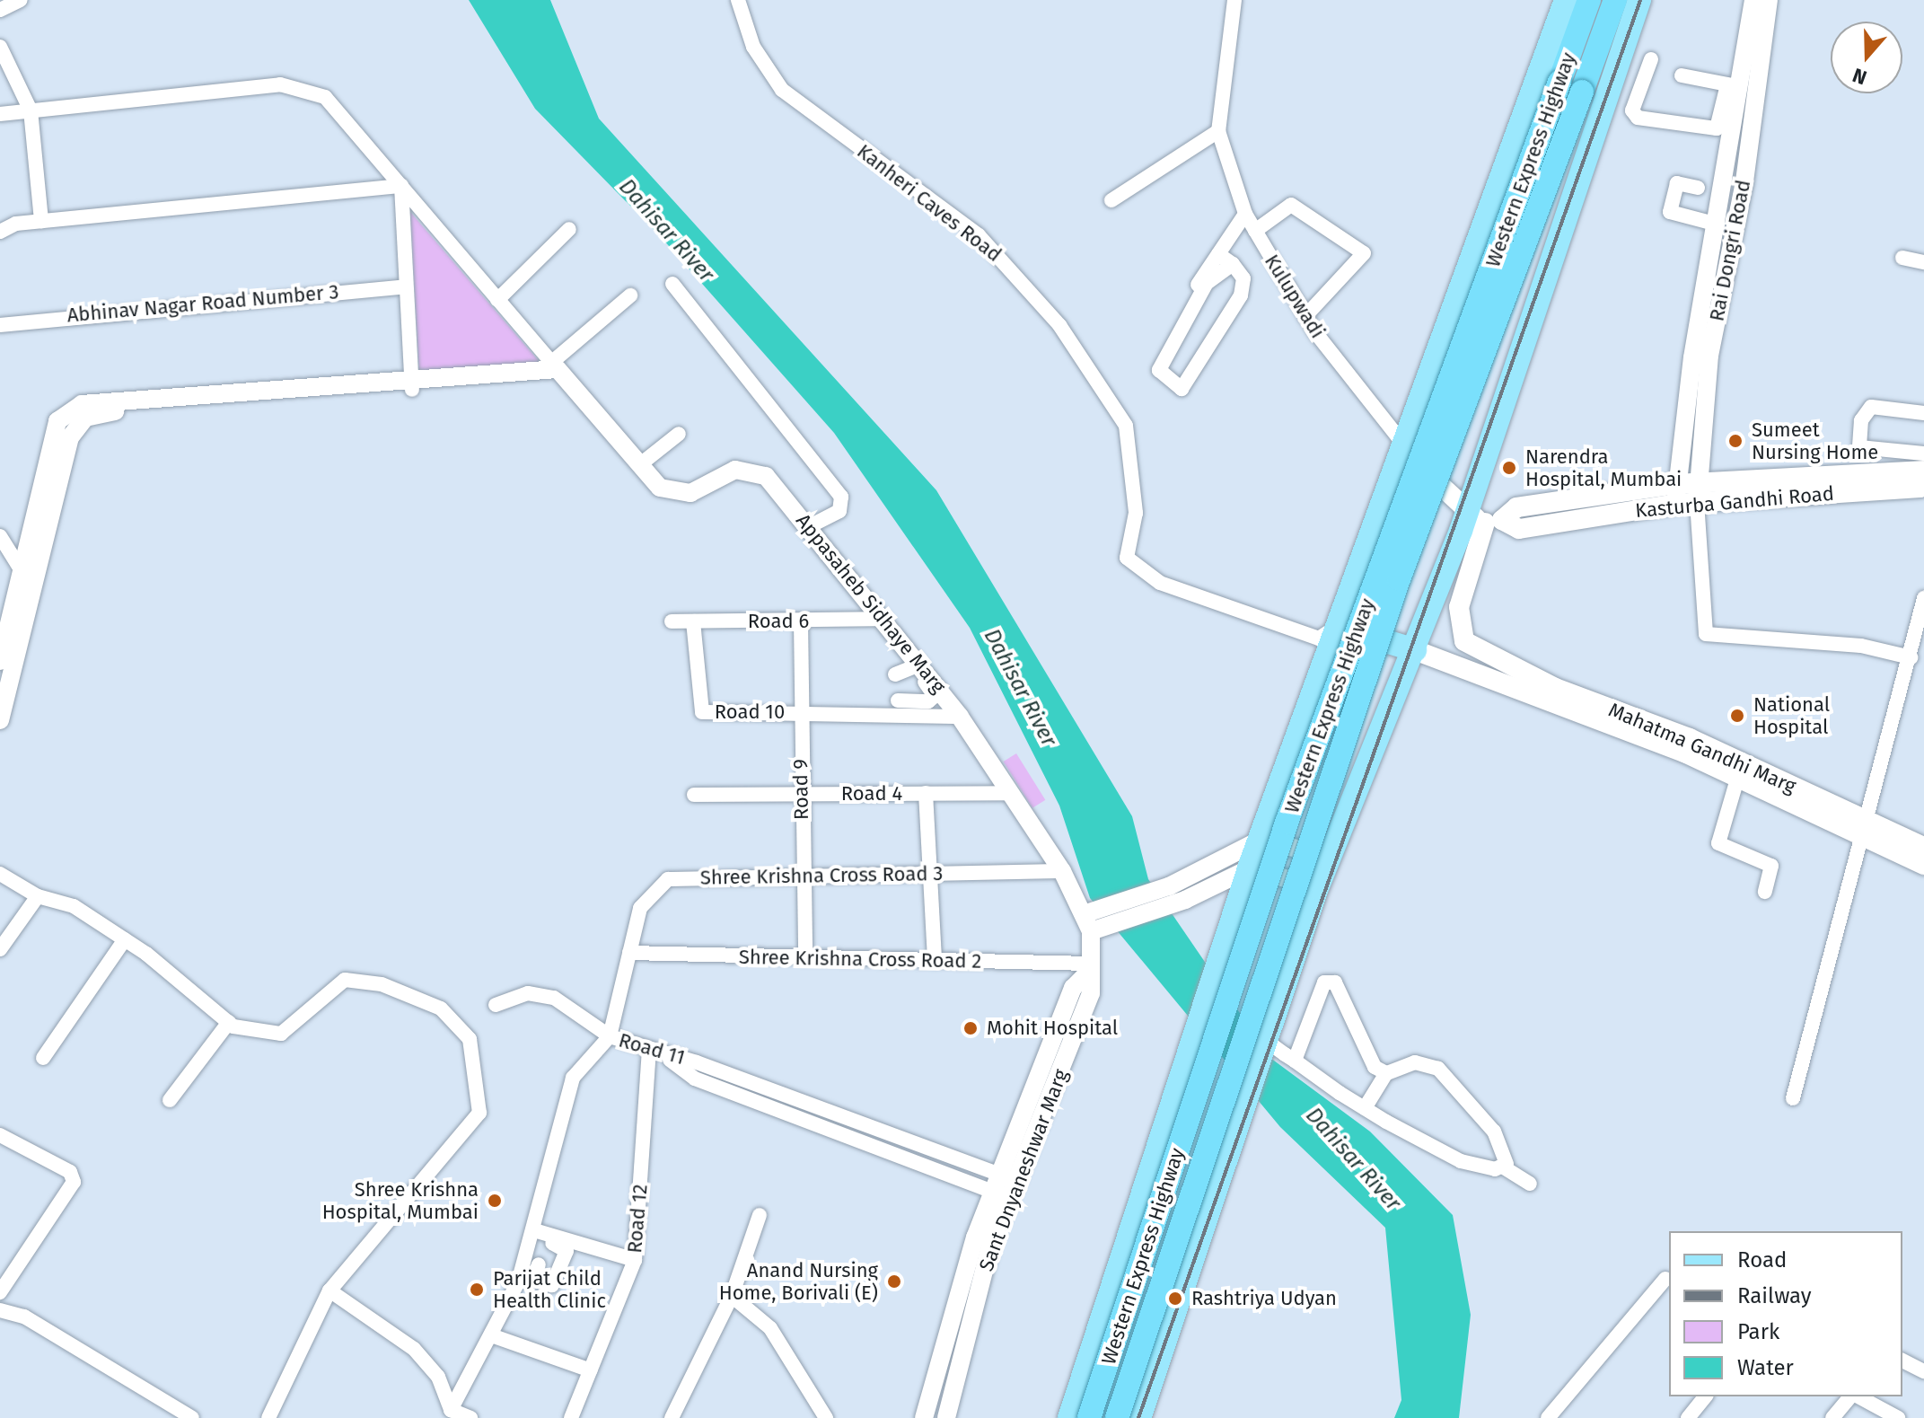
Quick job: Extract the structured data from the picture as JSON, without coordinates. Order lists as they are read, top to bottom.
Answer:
{
  "streets": {
    "highway": ["Western Express Highway"],
    "main road": ["Kulupwadi", "Kasturba Gandhi Road", "Mahatma Gandhi Marg"],
    "street": [
      "Kanheri Caves Road",
      "Rai Dongri Road",
      "Abhinav Nagar Road Number 3",
      "Appasaheb Sidhaye Marg",
      "Road 6",
      "Road 10",
      "Road 9",
      "Road 4",
      "Shree Krishna Cross Road 3",
      "Shree Krishna Cross Road 2",
      "Road 11",
      "Sant Dnyaneshwar Marg",
      "Road 12"
    ]
  },
  "crossings": [
    ["Rai Dongri Road", "Kasturba Gandhi Road"],
    ["Kulupwadi", "Kasturba Gandhi Road"],
    ["Kulupwadi", "Mahatma Gandhi Marg"],
    ["Kasturba Gandhi Road", "Mahatma Gandhi Marg"],
    ["Appasaheb Sidhaye Marg", "Road 6"],
    ["Appasaheb Sidhaye Marg", "Road 4"],
    ["Appasaheb Sidhaye Marg", "Shree Krishna Cross Road 3"],
    ["Appasaheb Sidhaye Marg", "Shree Krishna Cross Road 2"],
    ["Appasaheb Sidhaye Marg", "Sant Dnyaneshwar Marg"],
    ["Road 6", "Road 10"],
    ["Road 6", "Road 9"],
    ["Road 10", "Road 9"],
    ["Road 9", "Road 4"],
    ["Road 9", "Shree Krishna Cross Road 3"],
    ["Road 9", "Shree Krishna Cross Road 2"],
    ["Shree Krishna Cross Road 3", "Shree Krishna Cross Road 2"],
    ["Shree Krishna Cross Road 3", "Road 11"],
    ["Shree Krishna Cross Road 2", "Sant Dnyaneshwar Marg"],
    ["Road 11", "Sant Dnyaneshwar Marg"],
    ["Road 11", "Road 12"]
  ],
  "water": ["Dahisar River"],
  "places": [
    "Sumeet Nursing Home",
    "Narendra Hospital, Mumbai",
    "National Hospital",
    "Mohit Hospital",
    "Shree Krishna Hospital, Mumbai",
    "Anand Nursing Home, Borivali (E)",
    "Parijat Child Health Clinic",
    "Rashtriya Udyan"
  ],
  "legend": [
    "Road",
    "Railway",
    "Park",
    "Water"
  ],
  "north": "bottom"
}
